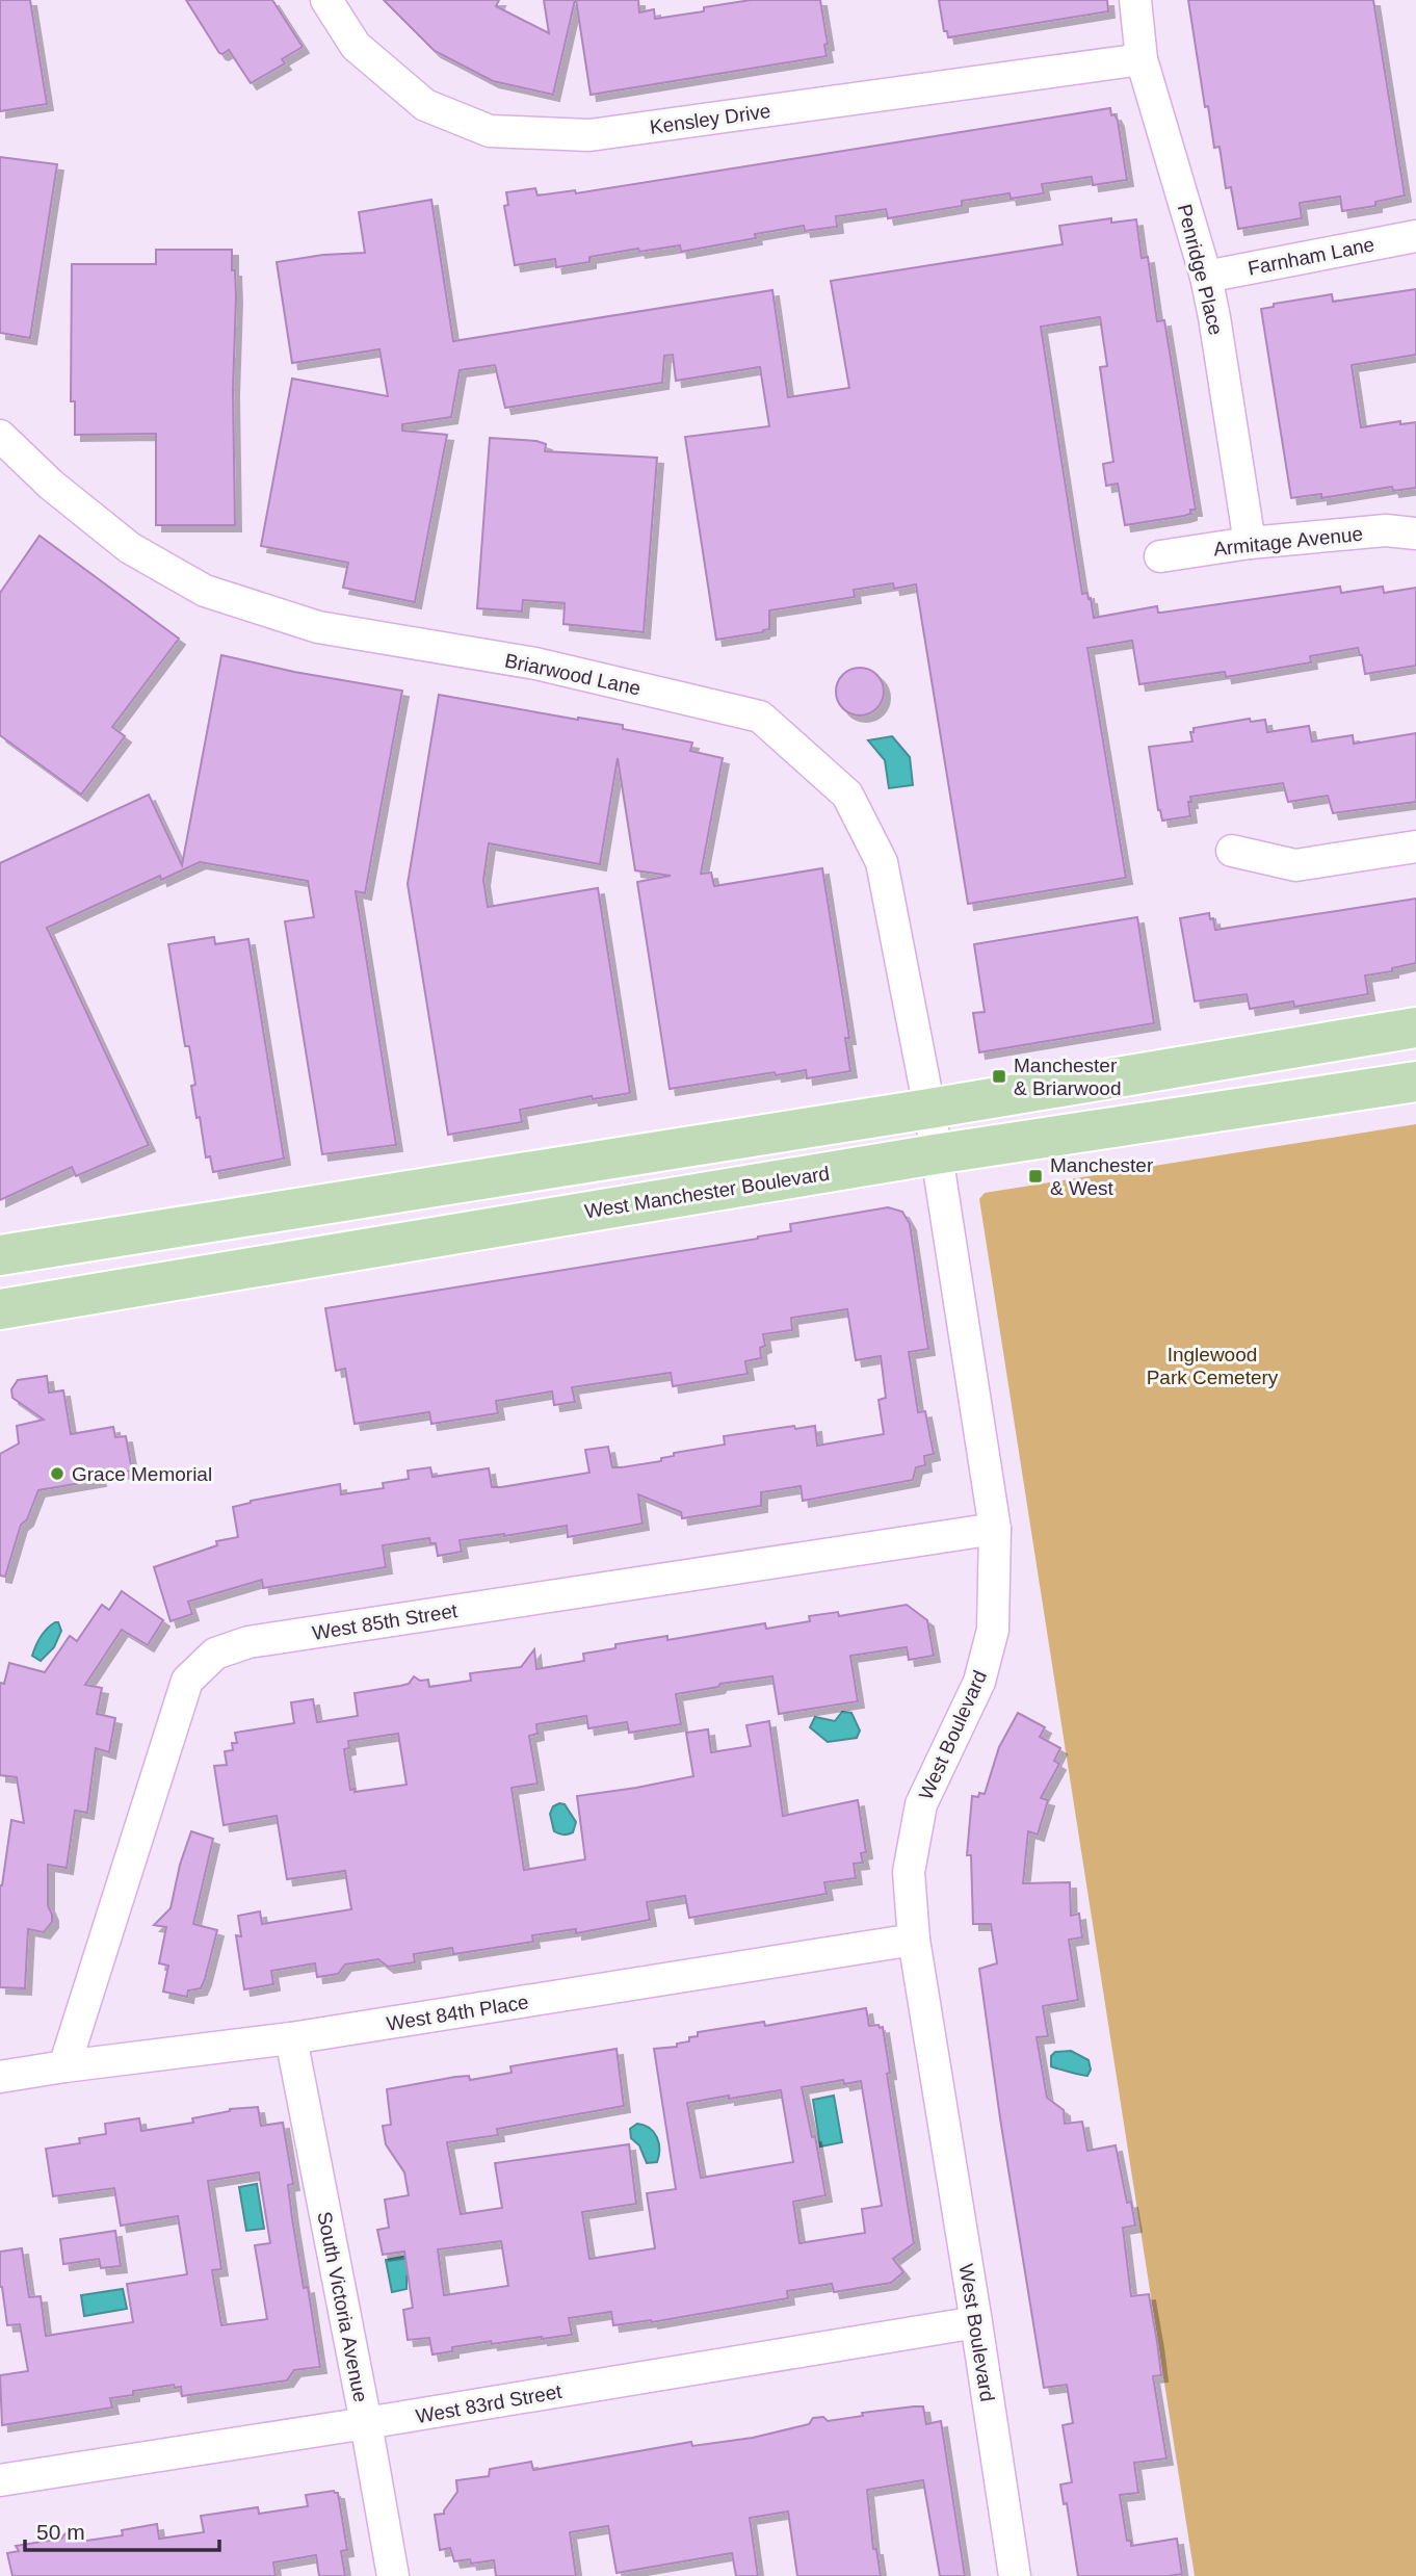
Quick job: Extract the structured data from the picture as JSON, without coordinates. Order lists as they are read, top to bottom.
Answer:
{
  "streets": {
    "main road": ["West Manchester Boulevard"],
    "street": [
      "Kensley Drive",
      "Farnham Lane",
      "Penridge Place",
      "Armitage Avenue",
      "Briarwood Lane",
      "West 85th Street",
      "West Boulevard",
      "West 84th Place",
      "South Victoria Avenue",
      "West 83rd Street"
    ]
  },
  "crossings": [
    ["Kensley Drive", "Penridge Place"],
    ["Farnham Lane", "Penridge Place"],
    ["Penridge Place", "Armitage Avenue"],
    ["Briarwood Lane", "West Boulevard"],
    ["West Manchester Boulevard", "West Boulevard"],
    ["West 85th Street", "West Boulevard"],
    ["West 85th Street", "West 84th Place"],
    ["West Boulevard", "West 84th Place"],
    ["West Boulevard", "West 83rd Street"],
    ["West 84th Place", "South Victoria Avenue"],
    ["South Victoria Avenue", "West 83rd Street"]
  ],
  "parks": ["Inglewood Park Cemetery"],
  "places": {
    "transit": ["Manchester & Briarwood", "Manchester & West"],
    "other": ["Grace Memorial"]
  },
  "scale_bar": "50 m"
}
